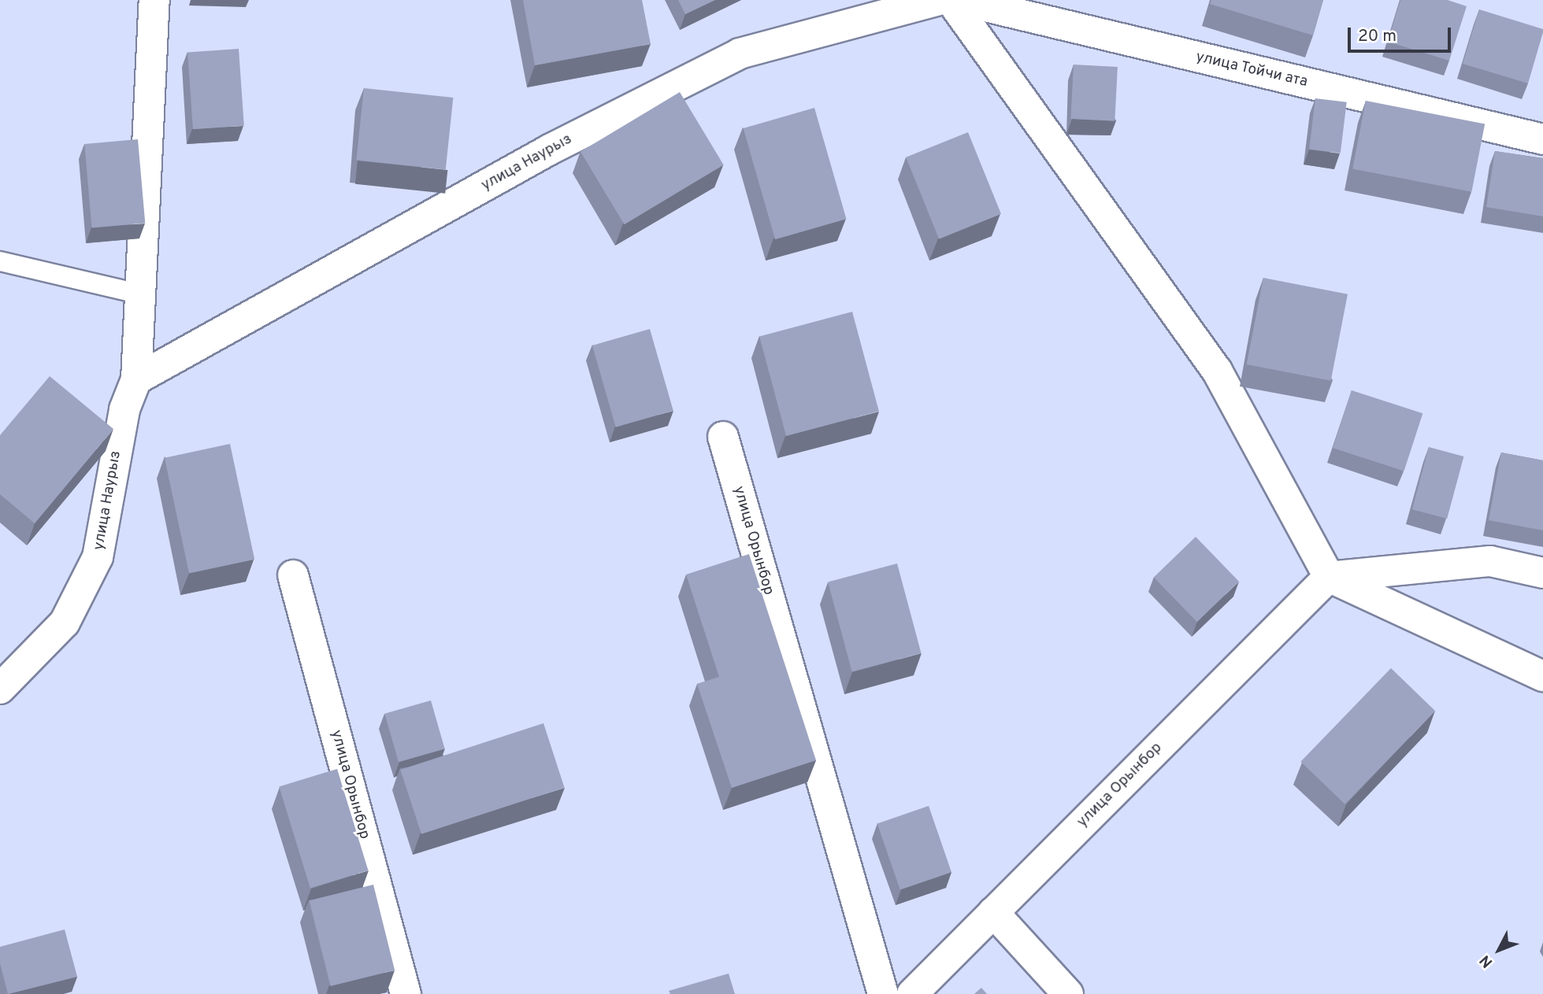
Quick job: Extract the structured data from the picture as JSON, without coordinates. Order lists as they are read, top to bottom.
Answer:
{
  "streets": {
    "street": ["улица Тойчи ата", "улица Наурыз", "улица Орынбор"]
  },
  "scale_bar": "20 m",
  "north": "bottom left"
}
